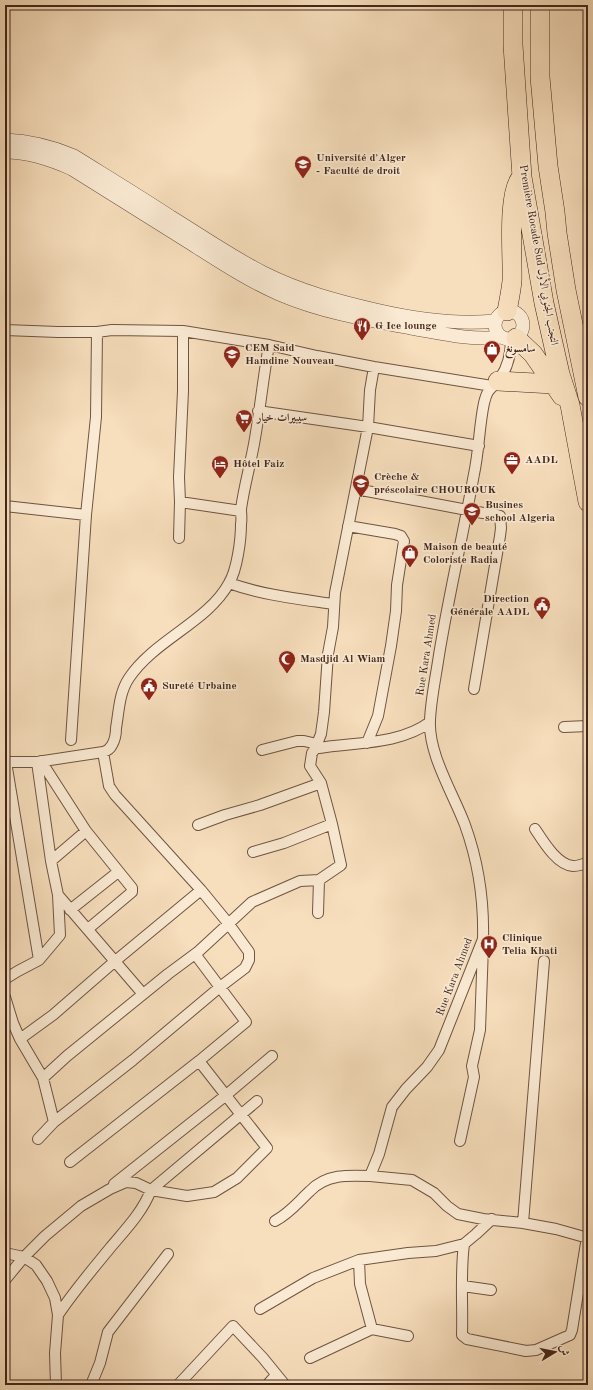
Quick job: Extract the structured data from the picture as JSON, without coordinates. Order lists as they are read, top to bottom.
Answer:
{
  "streets": {
    "highway": ["Première Rocade Sud التجنب الجنوبي الأول"],
    "street": ["Rue Kara Ahmed"]
  },
  "places": {
    "school or university": [
      "Université d'Alger - Faculté de droit",
      "CEM Said Hamdine Nouveau",
      "Crèche & préscolaire CHOUROUK",
      "Busines school Algeria"
    ],
    "restaurant": ["G Ice lounge"],
    "shop": ["سامسونغ", "Maison de beauté Coloriste Radia"],
    "supermarket": ["سيبيرات خيار"],
    "office": ["AADL"],
    "hotel": ["Hôtel Faiz"],
    "public building": ["Direction Générale AADL", "Sureté Urbaine"],
    "mosque": ["Masdjid Al Wiam"],
    "hospital": ["Clinique Telia Khati"]
  },
  "north": "right"
}
